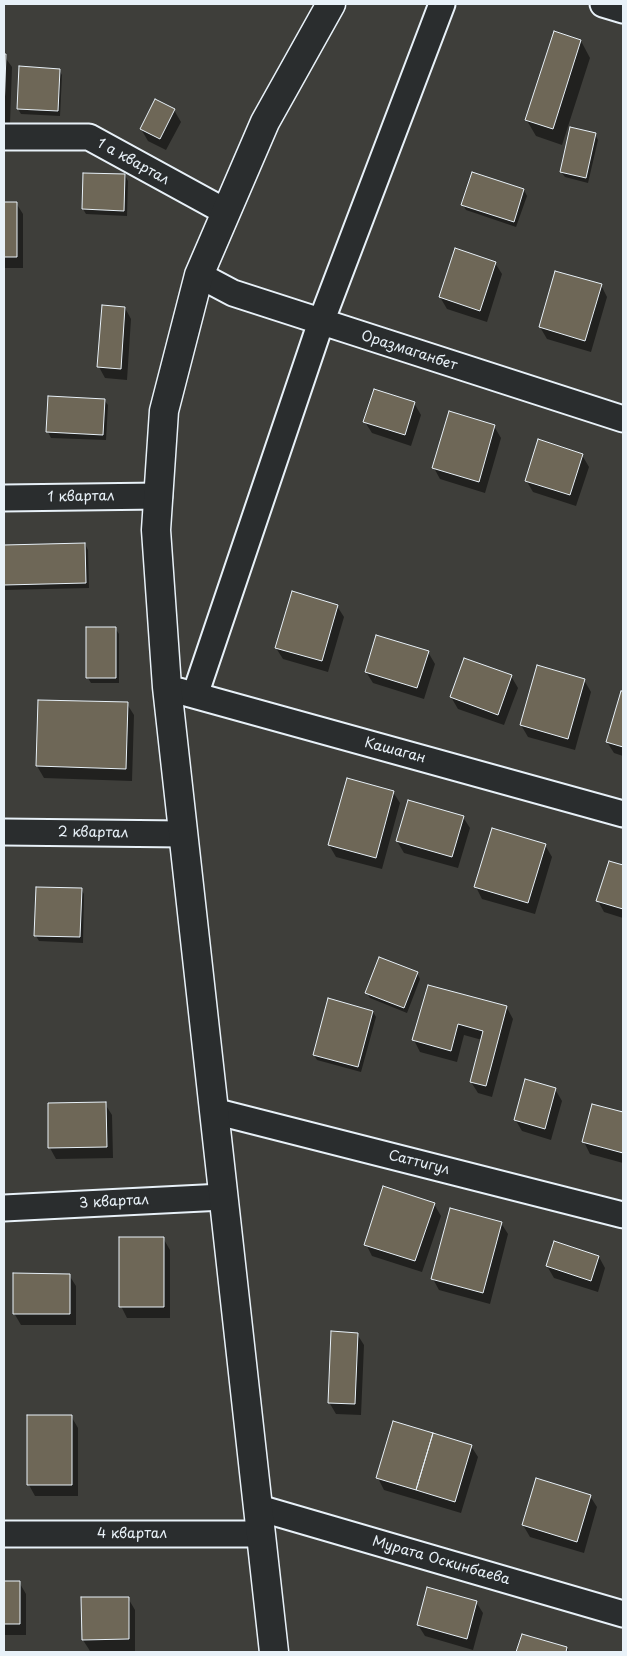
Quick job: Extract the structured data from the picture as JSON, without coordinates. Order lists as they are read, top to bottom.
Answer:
{
  "streets": {
    "street": [
      "1 а квартал",
      "Оразмаганбет",
      "1 квартал",
      "Кашаган",
      "2 квартал",
      "Саттигул",
      "3 квартал",
      "4 квартал",
      "Мурата Оскинбаева"
    ]
  },
  "crossings": [
    ["4 квартал", "Мурата Оскинбаева"]
  ]
}
